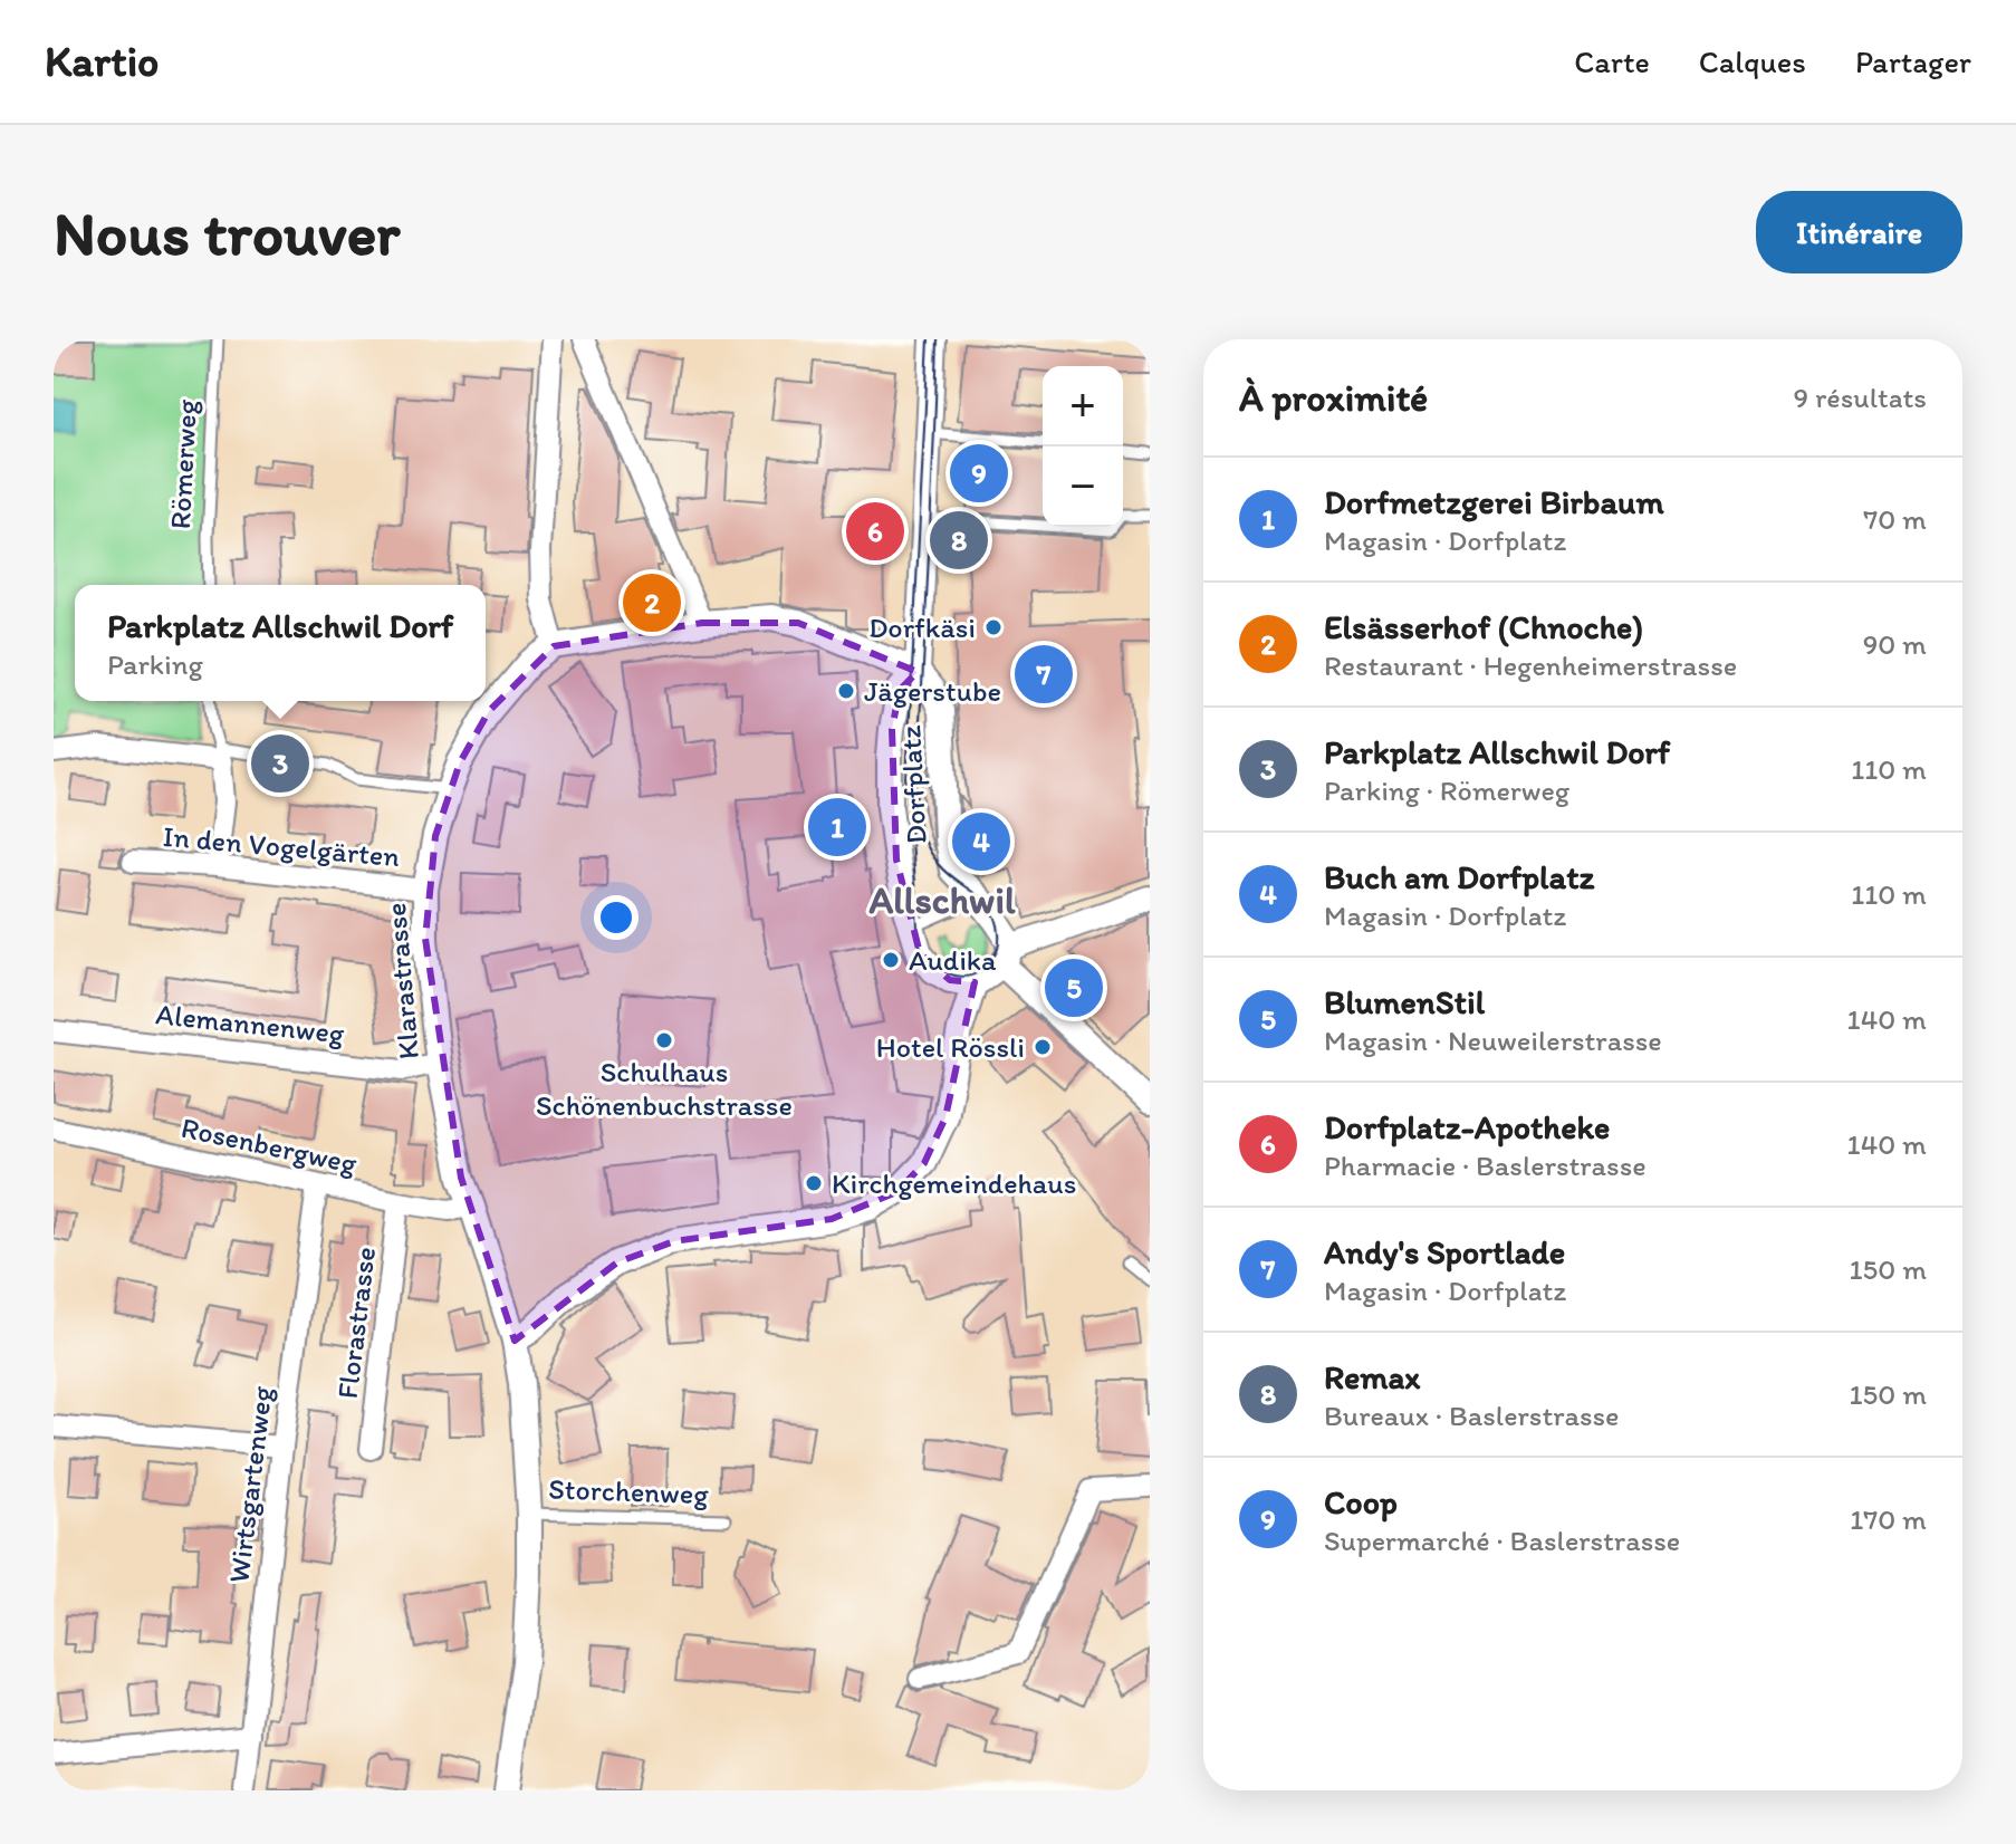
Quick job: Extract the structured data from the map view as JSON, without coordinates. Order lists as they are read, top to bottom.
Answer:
{
  "streets": {
    "street": [
      "Dorfplatz",
      "In den Vogelgärten",
      "Klarastrasse",
      "Alemannenweg",
      "Rosenbergweg",
      "Florastrasse",
      "Wirtsgartenweg"
    ],
    "lane": ["Römerweg", "Storchenweg"]
  },
  "crossings": [
    ["In den Vogelgärten", "Klarastrasse"],
    ["Klarastrasse", "Alemannenweg"],
    ["Klarastrasse", "Rosenbergweg"],
    ["Klarastrasse", "Storchenweg"],
    ["Rosenbergweg", "Florastrasse"],
    ["Rosenbergweg", "Wirtsgartenweg"]
  ],
  "districts": ["Allschwil"],
  "places": [
    "Dorfkäsi",
    "Jägerstube",
    "Audika",
    "Schulhaus Schönenbuchstrasse",
    "Hotel Rössli",
    "Kirchgemeindehaus"
  ],
  "page": {
    "header": "Kartio",
    "nav": ["Carte", "Calques", "Partager"],
    "buttons": "Itinéraire",
    "title": "Nous trouver",
    "heading": ["À proximité", "9 résultats"],
    "map_buttons": ["+", "−"],
    "pins": [
      "9",
      "6",
      "8",
      "2",
      "7",
      "3",
      "1",
      "4",
      "5"
    ],
    "list": [
      {
        "mark": "1",
        "name": "Dorfmetzgerei Birbaum",
        "note": "Magasin · Dorfplatz",
        "value": "70 m"
      },
      {
        "mark": "2",
        "name": "Elsässerhof (Chnoche)",
        "note": "Restaurant · Hegenheimerstrasse",
        "value": "90 m"
      },
      {
        "mark": "3",
        "name": "Parkplatz Allschwil Dorf",
        "note": "Parking · Römerweg",
        "value": "110 m"
      },
      {
        "mark": "4",
        "name": "Buch am Dorfplatz",
        "note": "Magasin · Dorfplatz",
        "value": "110 m"
      },
      {
        "mark": "5",
        "name": "BlumenStil",
        "note": "Magasin · Neuweilerstrasse",
        "value": "140 m"
      },
      {
        "mark": "6",
        "name": "Dorfplatz-Apotheke",
        "note": "Pharmacie · Baslerstrasse",
        "value": "140 m"
      },
      {
        "mark": "7",
        "name": "Andy's Sportlade",
        "note": "Magasin · Dorfplatz",
        "value": "150 m"
      },
      {
        "mark": "8",
        "name": "Remax",
        "note": "Bureaux · Baslerstrasse",
        "value": "150 m"
      },
      {
        "mark": "9",
        "name": "Coop",
        "note": "Supermarché · Baslerstrasse",
        "value": "170 m"
      }
    ],
    "popup": ["Parkplatz Allschwil Dorf", "Parking"]
  }
}
